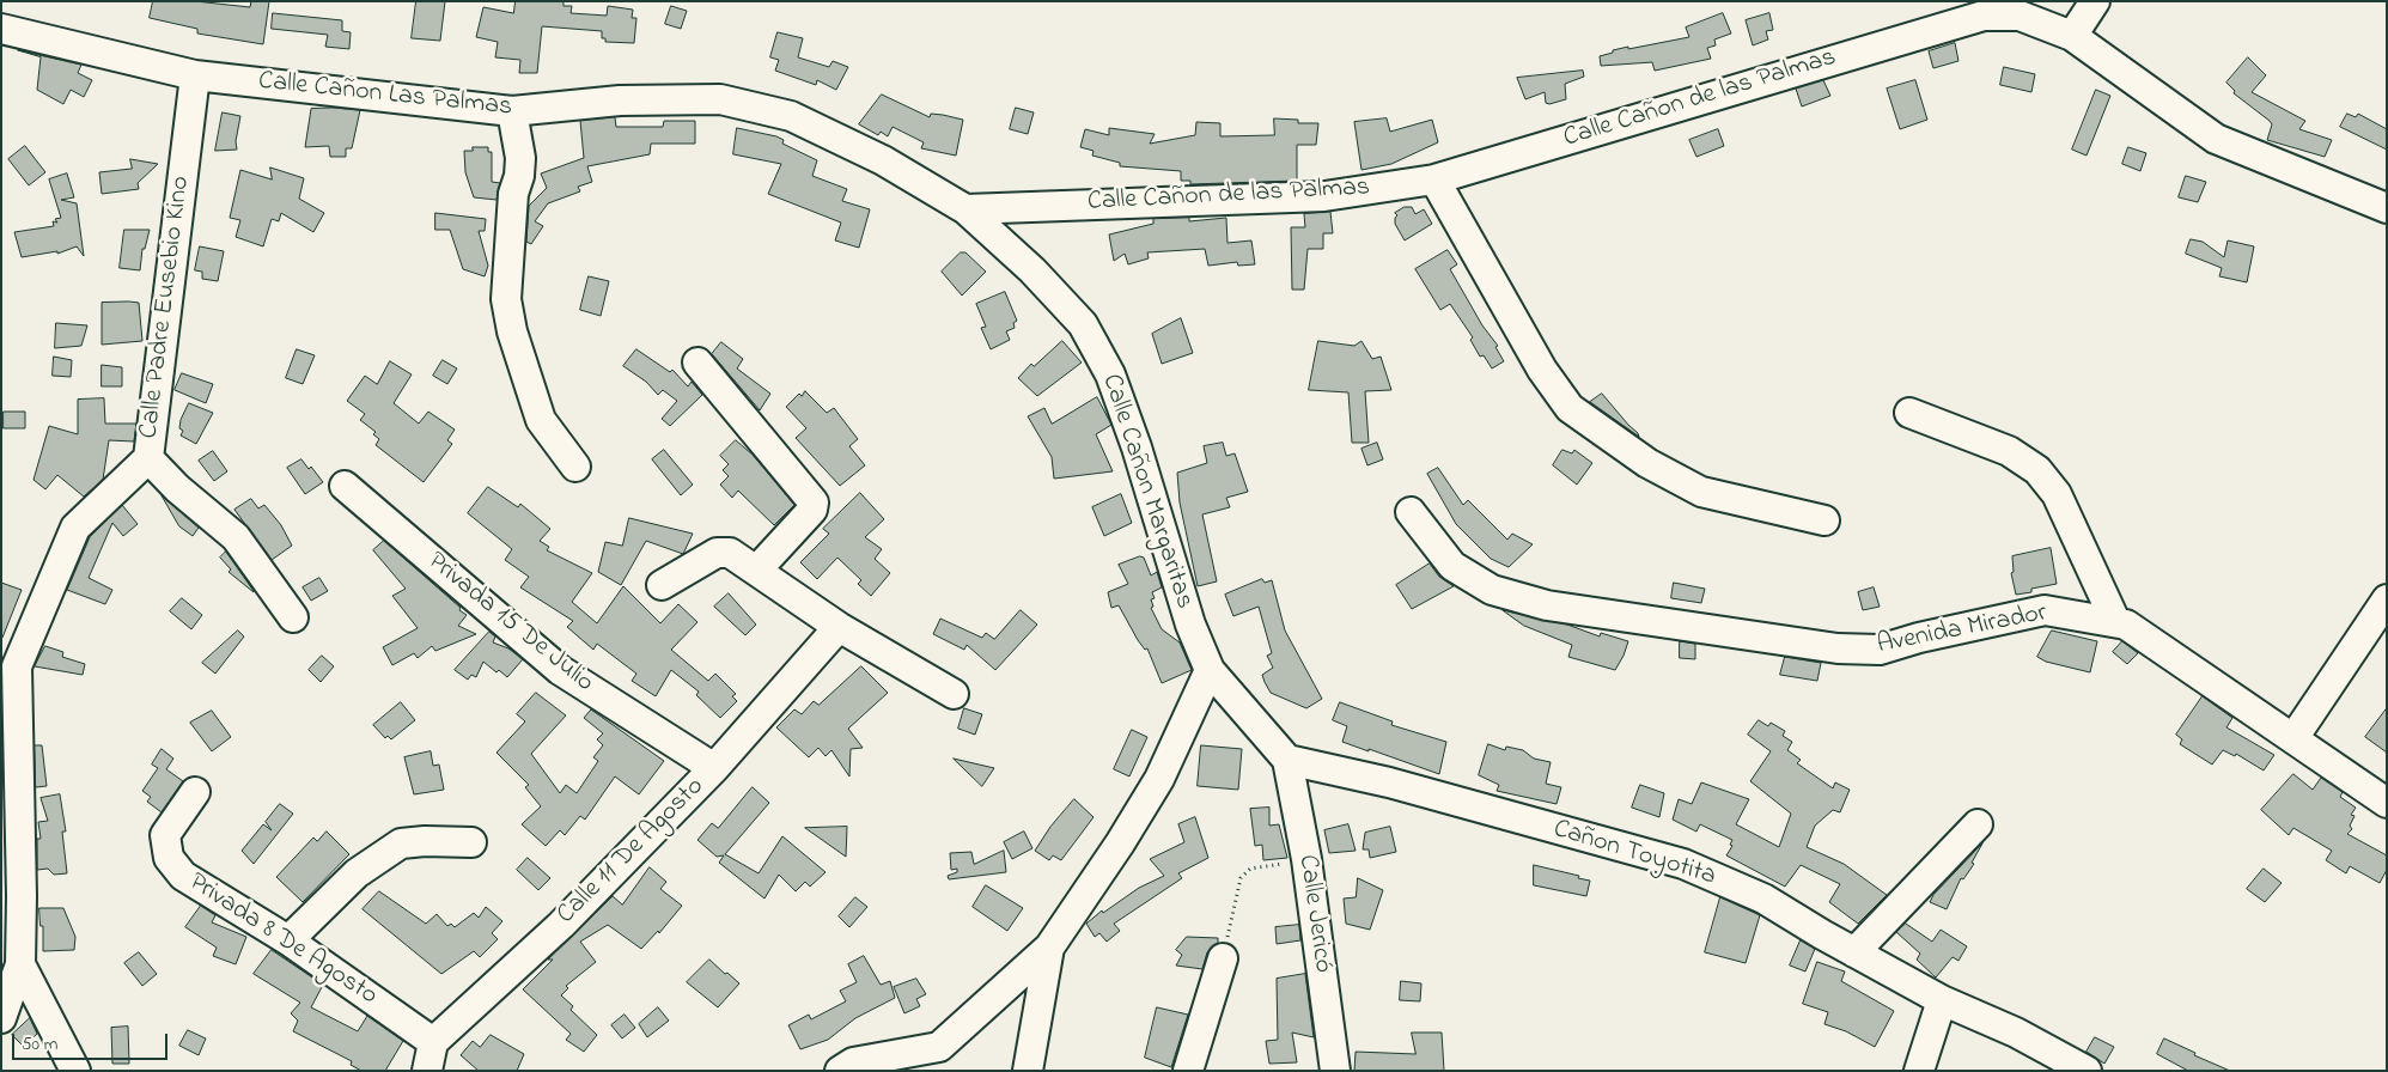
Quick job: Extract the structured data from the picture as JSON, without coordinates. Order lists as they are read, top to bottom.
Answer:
{
  "streets": {
    "street": [
      "Calle Cañon Las Palmas",
      "Calle Cañon de las Palmas",
      "Calle Padre Eusebio Kino",
      "Calle Cañon Margaritas",
      "Privada 15 De Julio",
      "Avenida Mirador",
      "Calle 11 De Agosto",
      "Cañon Toyotita",
      "Calle Jericó",
      "Privada 8 De Agosto"
    ]
  },
  "crossings": [
    ["Calle Cañon Las Palmas", "Calle Cañon de las Palmas"],
    ["Calle Cañon Las Palmas", "Calle Padre Eusebio Kino"],
    ["Calle Cañon Las Palmas", "Calle Cañon Margaritas"],
    ["Calle Cañon de las Palmas", "Calle Cañon Margaritas"],
    ["Calle Cañon Margaritas", "Cañon Toyotita"],
    ["Calle Cañon Margaritas", "Calle Jericó"],
    ["Privada 15 De Julio", "Calle 11 De Agosto"],
    ["Calle 11 De Agosto", "Privada 8 De Agosto"],
    ["Cañon Toyotita", "Calle Jericó"]
  ],
  "scale_bar": "50 m"
}
